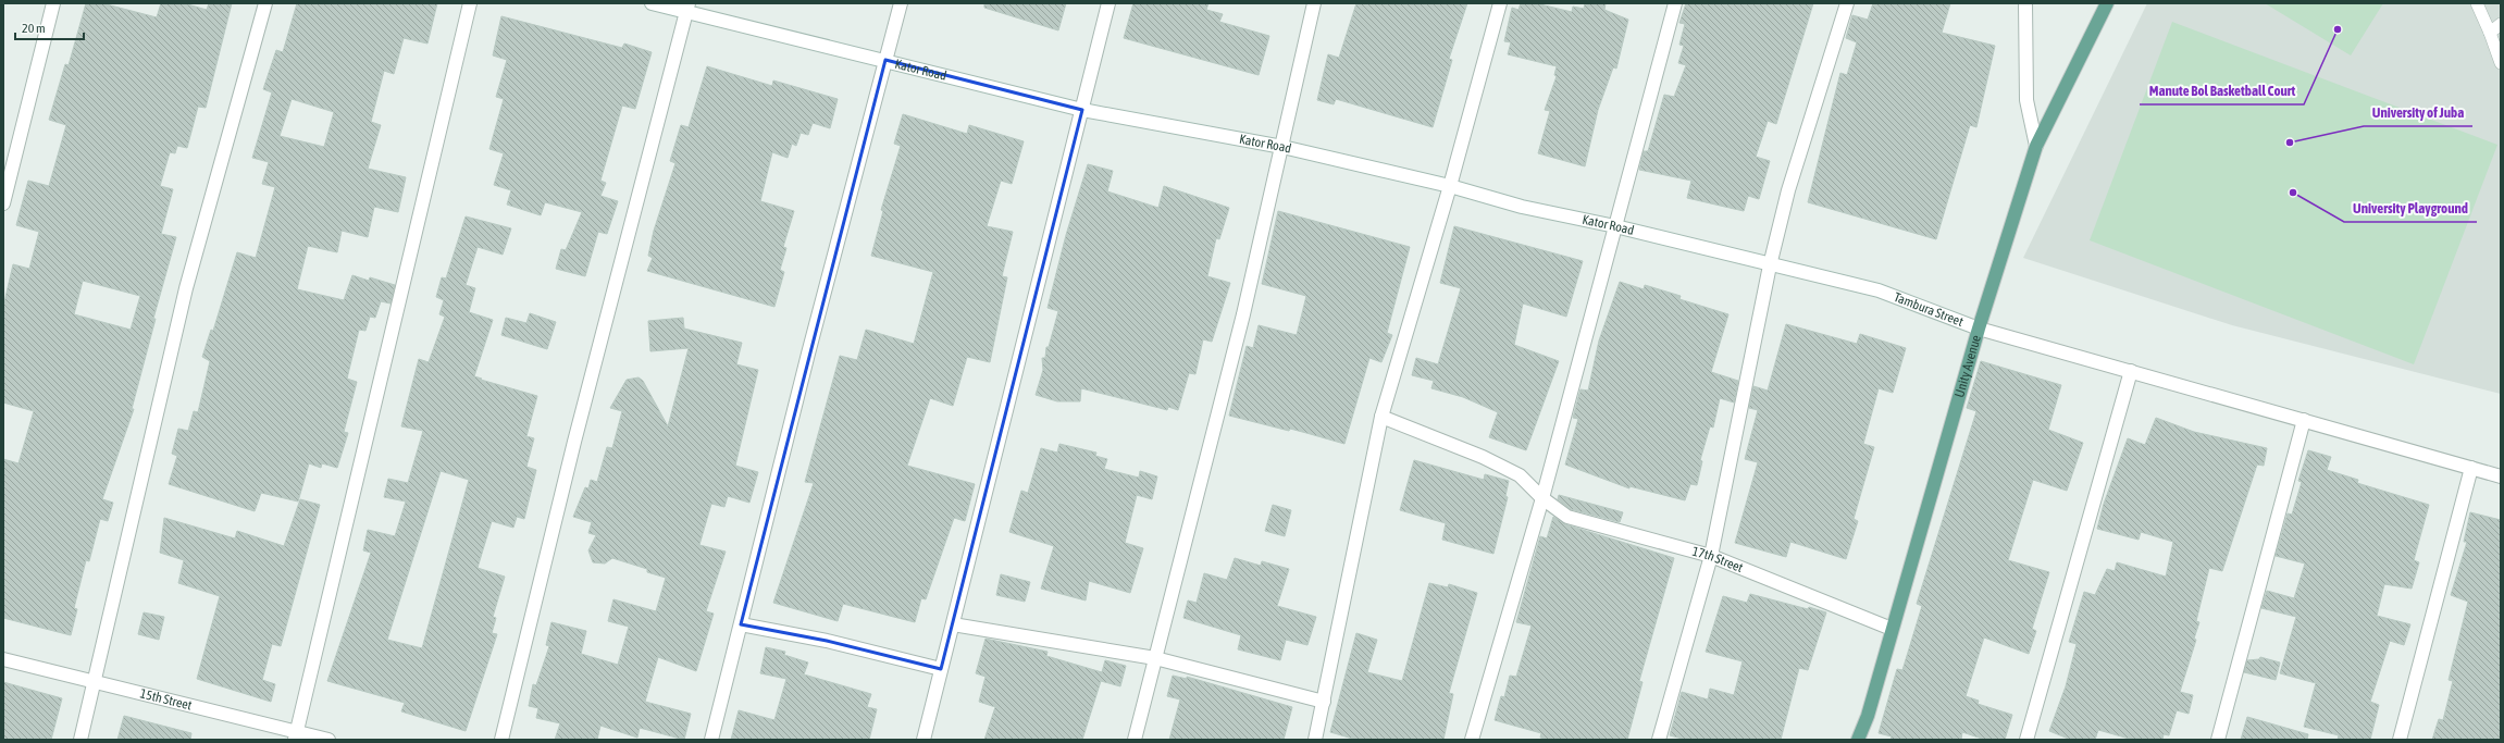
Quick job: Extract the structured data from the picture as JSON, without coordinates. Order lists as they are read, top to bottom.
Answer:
{
  "streets": {
    "main road": ["Unity Avenue"],
    "street": [
      "Kator Road",
      "Tambura Street",
      "17th Street",
      "15th Street"
    ]
  },
  "crossings": [
    ["Kator Road", "Tambura Street"],
    ["Tambura Street", "Unity Avenue"],
    ["Unity Avenue", "17th Street"]
  ],
  "places": ["Manute Bol Basketball Court", "University of Juba", "University Playground"],
  "scale_bar": "20 m"
}
